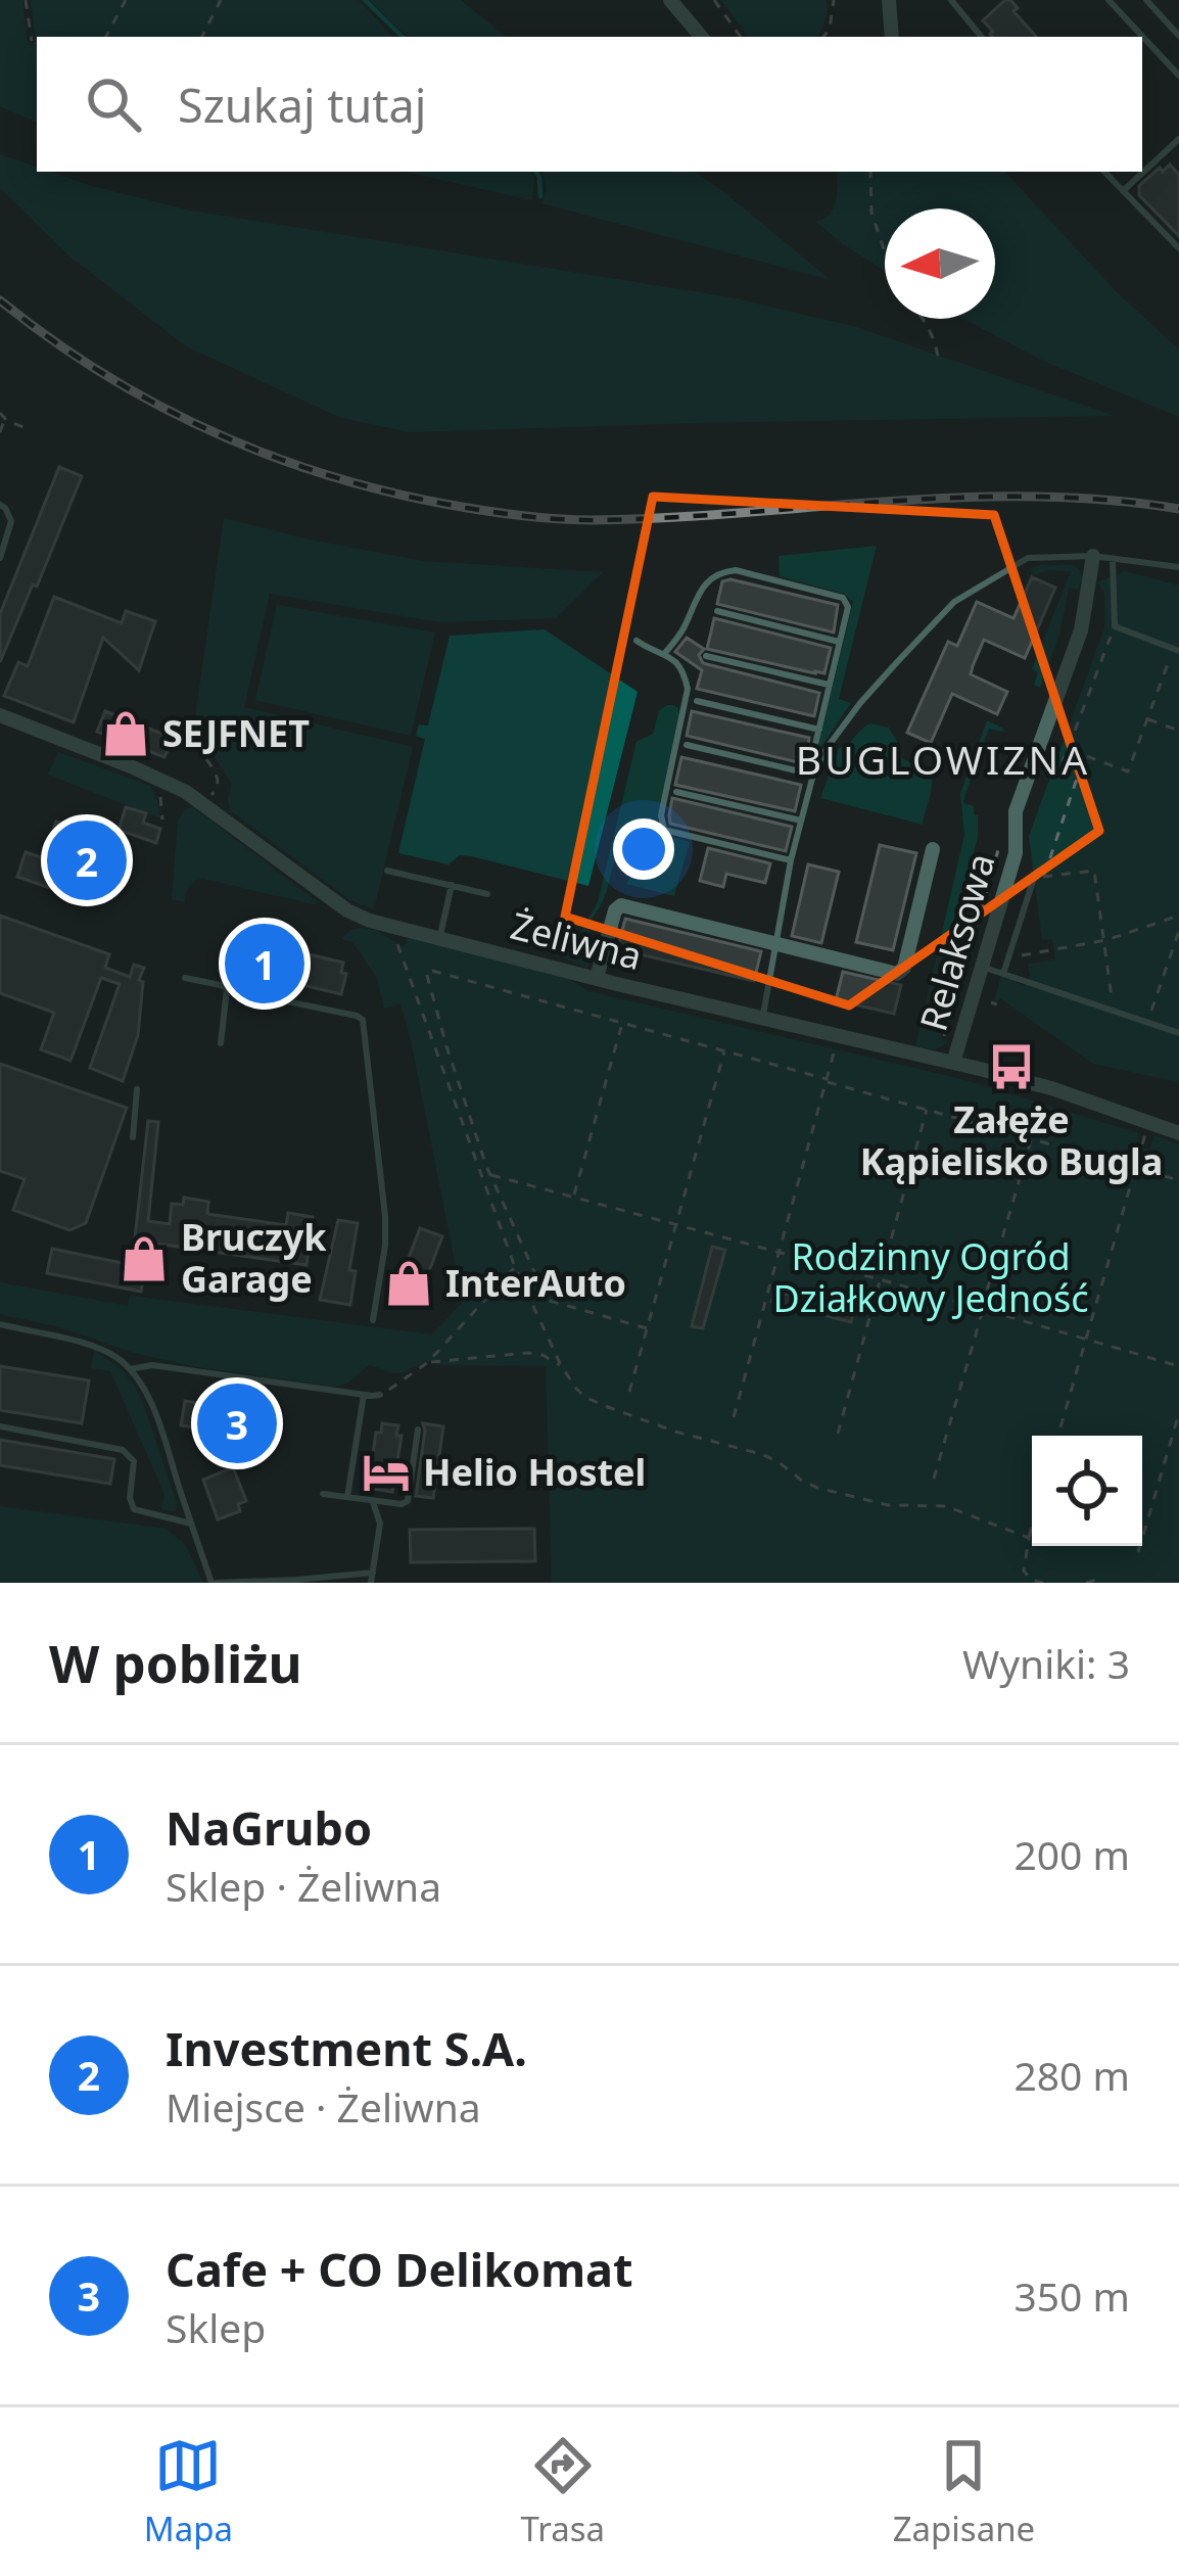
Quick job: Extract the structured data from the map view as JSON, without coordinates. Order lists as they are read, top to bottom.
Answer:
{
  "streets": {
    "street": ["Żeliwna", "Relaksowa"]
  },
  "crossings": [
    ["Żeliwna", "Relaksowa"]
  ],
  "districts": ["BUGLOWIZNA"],
  "parks": ["Rodzinny Ogród Działkowy Jedność"],
  "places": {
    "shop": ["SEJFNET", "Bruczyk Garage", "InterAuto"],
    "bus stop": ["Załęże Kąpielisko Bugla"],
    "hotel": ["Helio Hostel"]
  },
  "north": "left",
  "page": {
    "search": "Szukaj tutaj",
    "pins": ["2", "1", "3"],
    "heading": ["W pobliżu", "Wyniki: 3"],
    "list": [
      {
        "mark": "1",
        "name": "NaGrubo",
        "note": "Sklep · Żeliwna",
        "value": "200 m"
      },
      {
        "mark": "2",
        "name": "Investment S.A.",
        "note": "Miejsce · Żeliwna",
        "value": "280 m"
      },
      {
        "mark": "3",
        "name": "Cafe + CO Delikomat",
        "note": "Sklep",
        "value": "350 m"
      }
    ],
    "nav": ["Mapa", "Trasa", "Zapisane"]
  }
}
